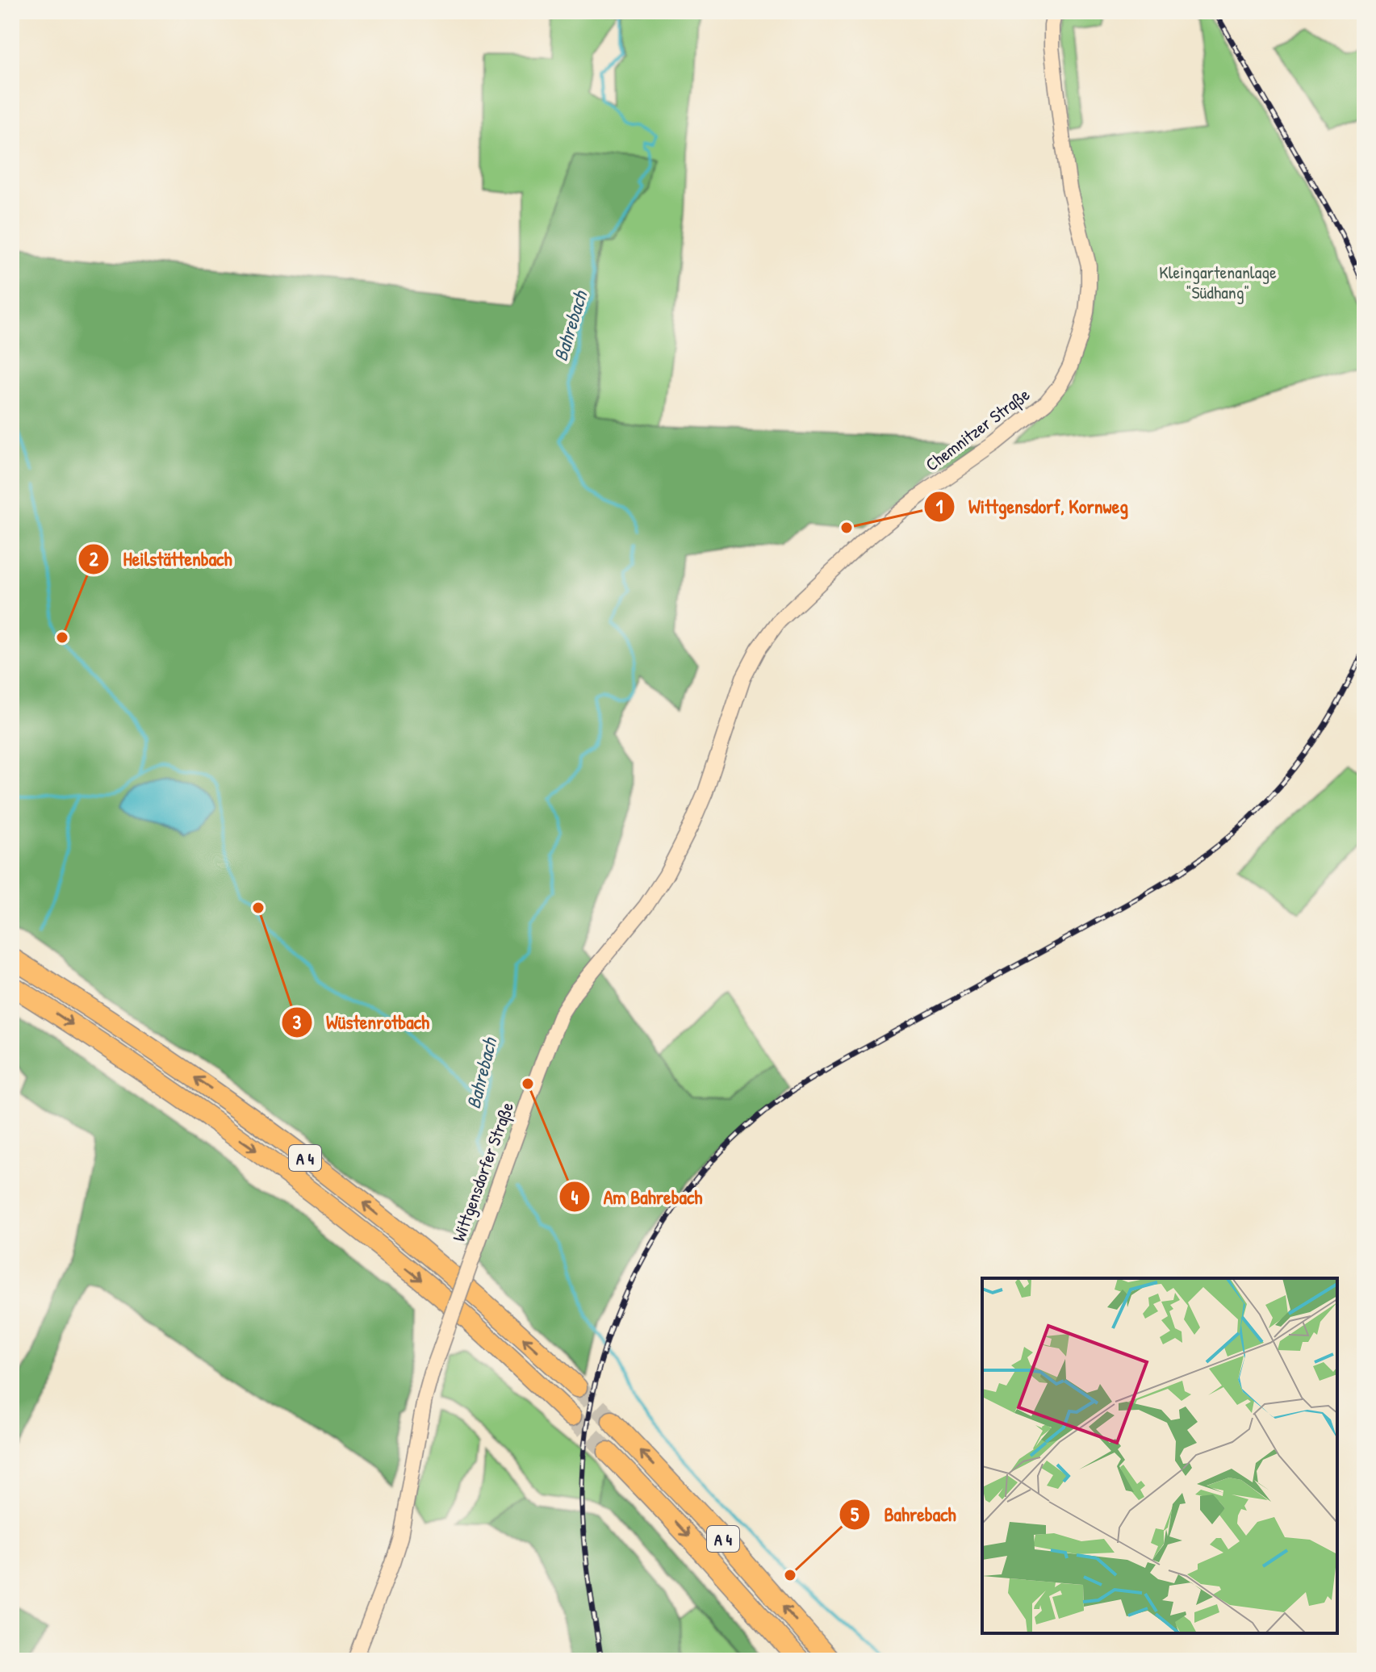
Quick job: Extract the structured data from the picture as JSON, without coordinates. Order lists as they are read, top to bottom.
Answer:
{
  "streets": {
    "highway": ["A 4"],
    "street": ["Chemnitzer Straße", "Wittgensdorfer Straße"]
  },
  "crossings": [
    ["Chemnitzer Straße", "Wittgensdorfer Straße"]
  ],
  "water": ["Bahrebach"],
  "parks": ["Kleingartenanlage \"Südhang\""],
  "places": [
    "Wittgensdorf, Kornweg",
    "Heilstättenbach",
    "Wüstenrotbach",
    "Am Bahrebach",
    "Bahrebach"
  ]
}
